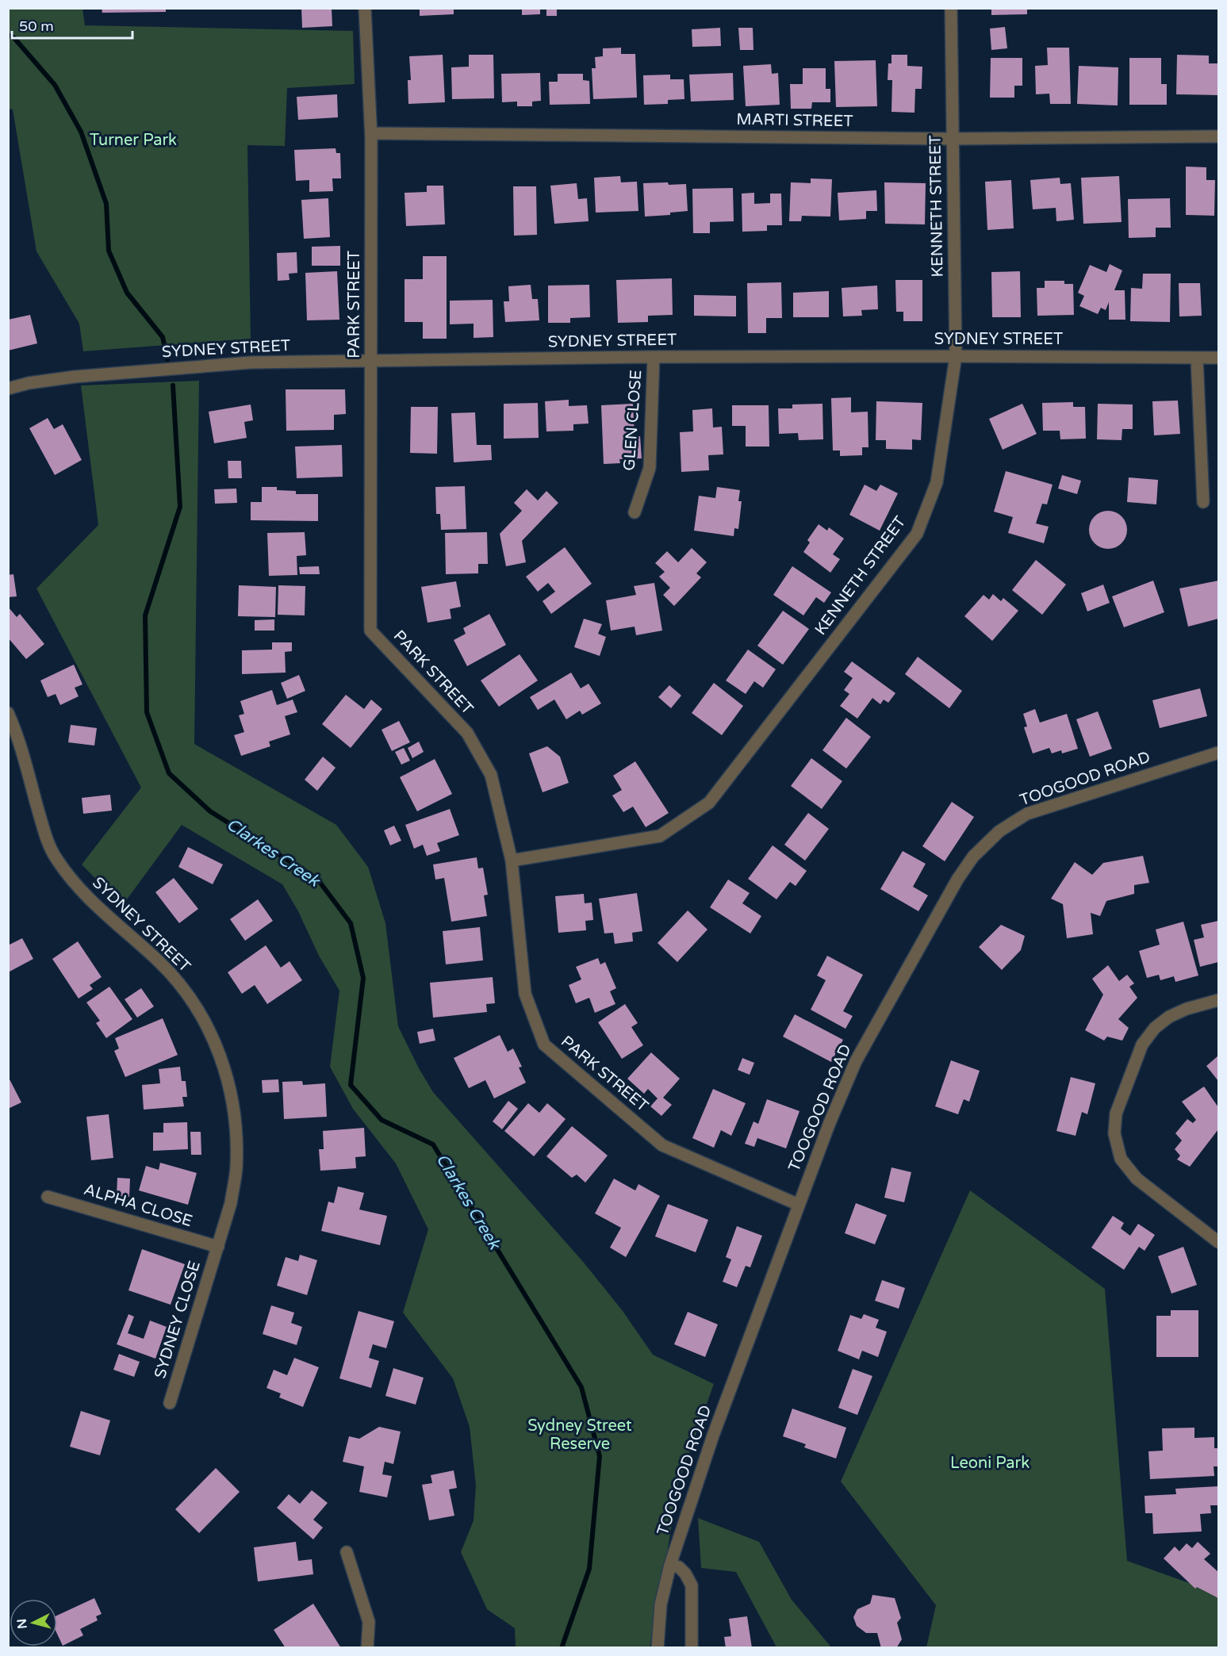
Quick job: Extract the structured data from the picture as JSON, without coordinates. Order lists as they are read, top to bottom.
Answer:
{
  "streets": {
    "street": [
      "MARTI STREET",
      "KENNETH STREET",
      "PARK STREET",
      "SYDNEY STREET",
      "GLEN CLOSE",
      "TOOGOOD ROAD",
      "ALPHA CLOSE",
      "SYDNEY CLOSE"
    ]
  },
  "crossings": [
    ["MARTI STREET", "KENNETH STREET"],
    ["MARTI STREET", "PARK STREET"],
    ["KENNETH STREET", "PARK STREET"],
    ["KENNETH STREET", "SYDNEY STREET"],
    ["PARK STREET", "SYDNEY STREET"],
    ["PARK STREET", "TOOGOOD ROAD"],
    ["SYDNEY STREET", "GLEN CLOSE"],
    ["SYDNEY STREET", "ALPHA CLOSE"],
    ["SYDNEY STREET", "SYDNEY CLOSE"],
    ["ALPHA CLOSE", "SYDNEY CLOSE"]
  ],
  "water": ["Clarkes Creek"],
  "parks": ["Turner Park", "Sydney Street Reserve", "Leoni Park"],
  "scale_bar": "50 m",
  "north": "left"
}
